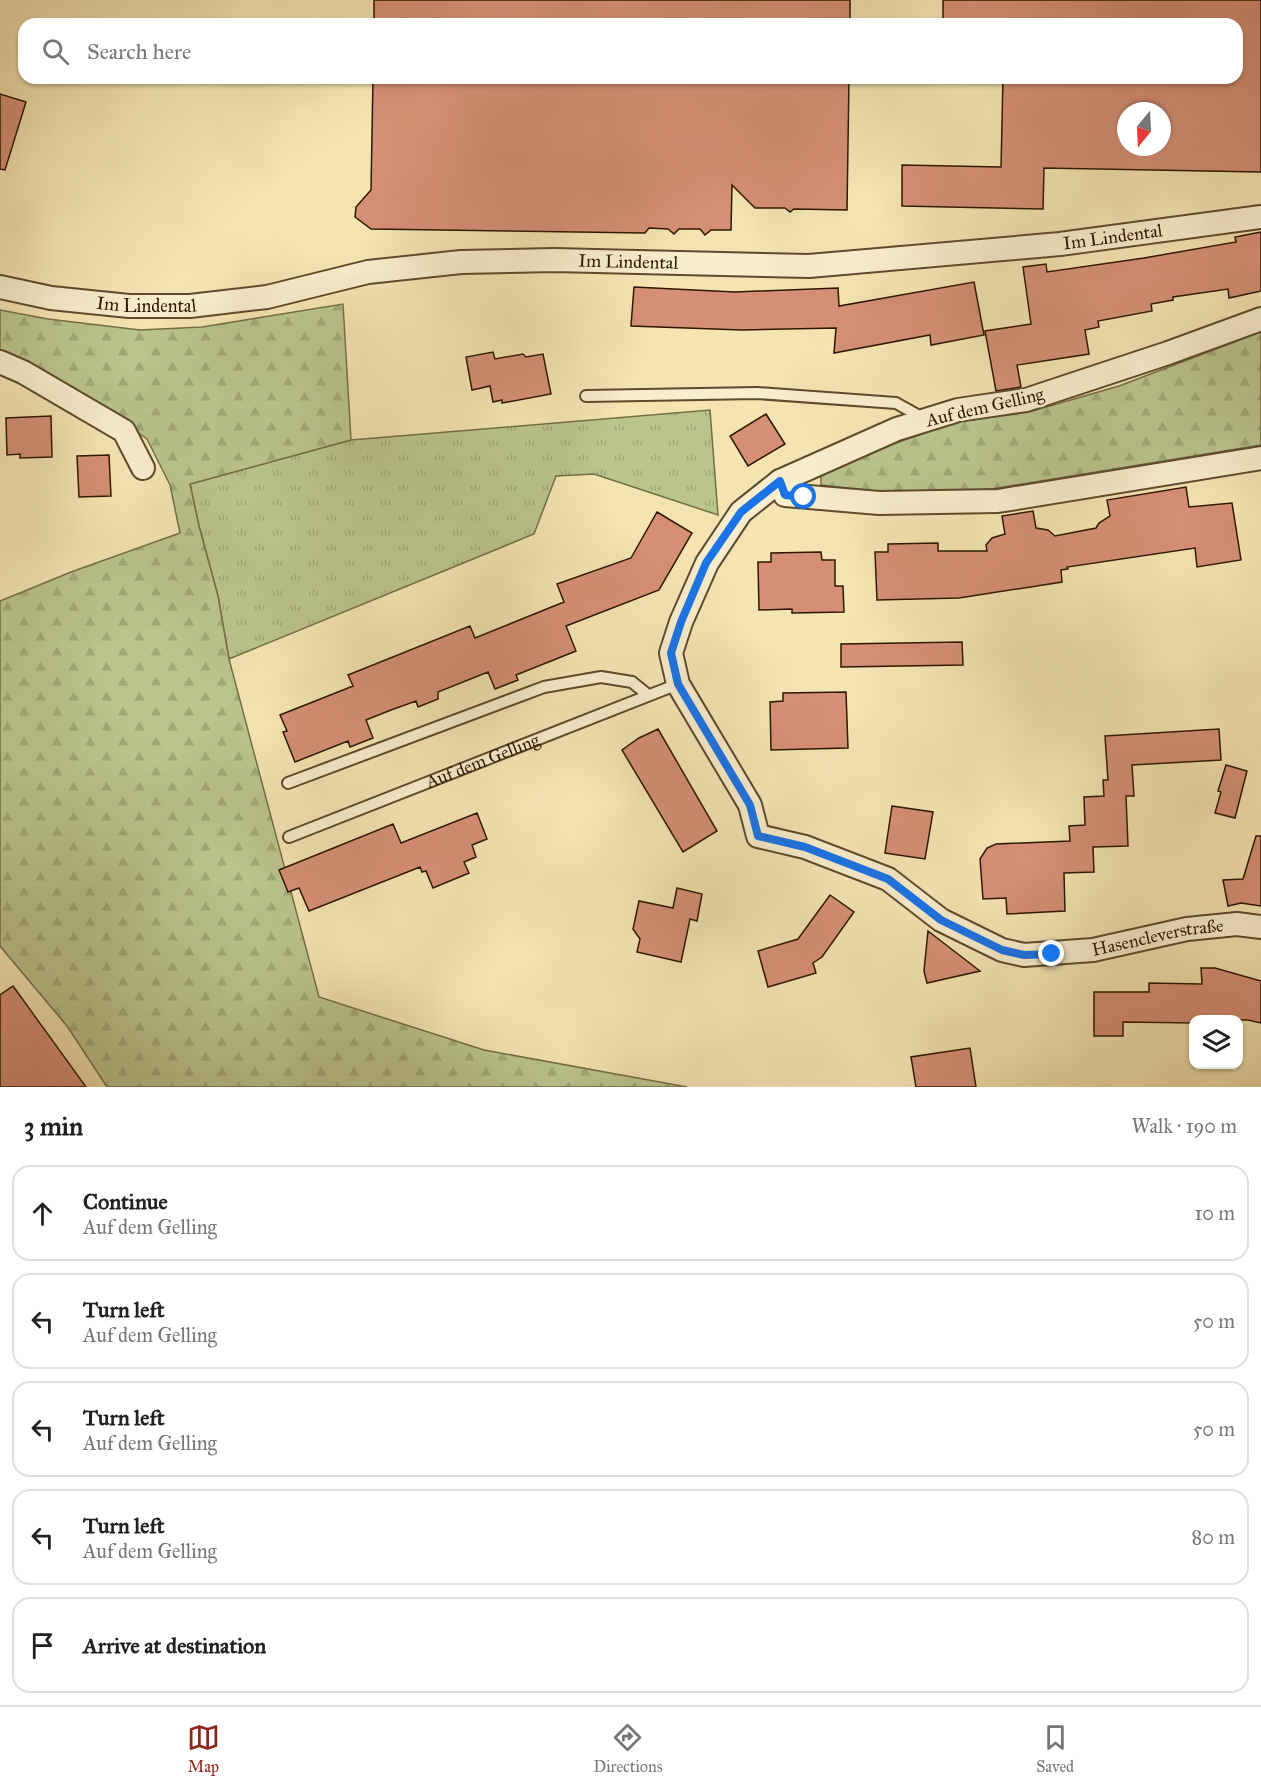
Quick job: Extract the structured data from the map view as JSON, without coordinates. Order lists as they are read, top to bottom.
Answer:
{
  "streets": {
    "street": ["Im Lindental", "Auf dem Gelling", "Hasencleverstraße"]
  },
  "crossings": [
    ["Auf dem Gelling", "Hasencleverstraße"]
  ],
  "north": "bottom",
  "page": {
    "search": "Search here",
    "heading": ["3 min", "Walk · 190 m"],
    "list": [
      ["Continue", "Auf dem Gelling", "10 m"],
      ["Turn left", "Auf dem Gelling", "50 m"],
      ["Turn left", "Auf dem Gelling", "50 m"],
      ["Turn left", "Auf dem Gelling", "80 m"],
      "Arrive at destination"
    ],
    "nav": ["Map", "Directions", "Saved"]
  }
}
